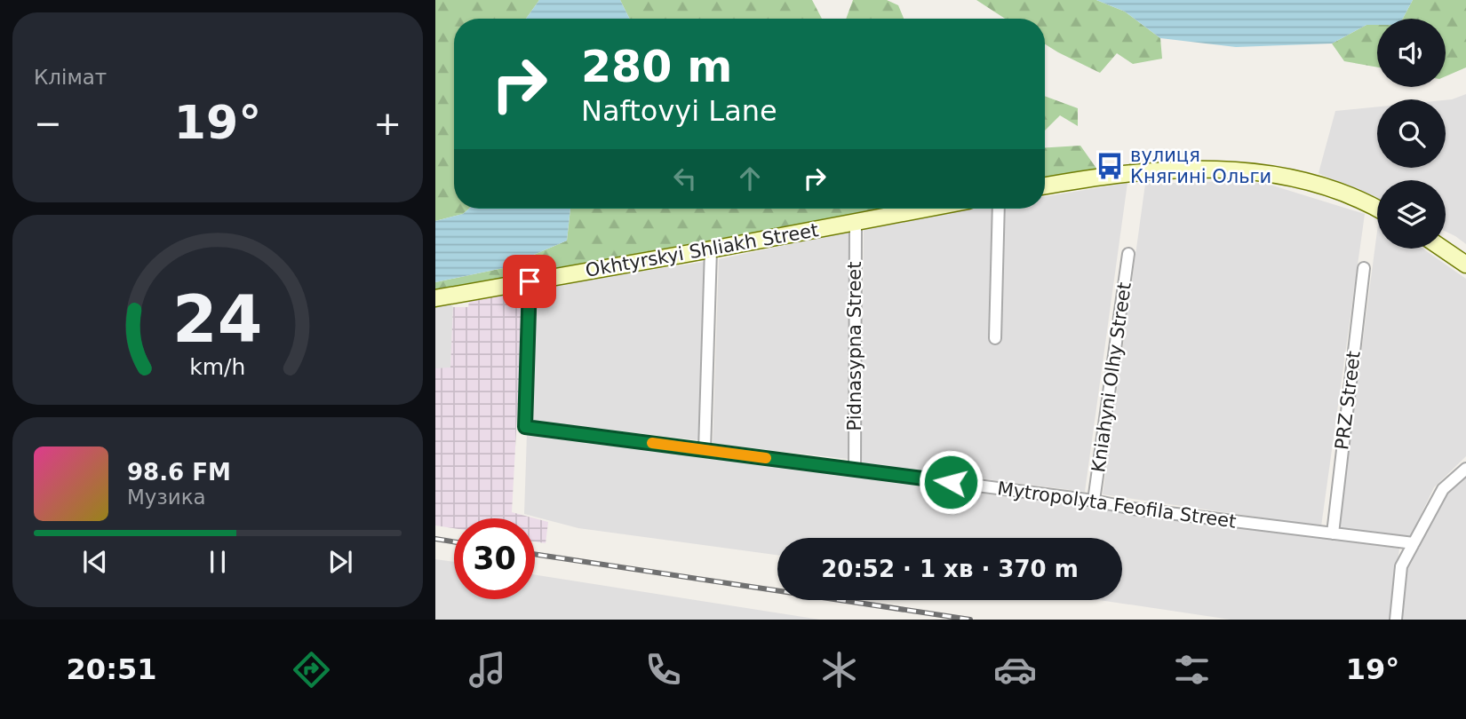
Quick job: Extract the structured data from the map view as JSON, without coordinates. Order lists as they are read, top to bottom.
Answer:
{
  "streets": {
    "main road": ["Okhtyrskyi Shliakh Street"],
    "street": [
      "Pidnasypna Street",
      "Kniahyni Olhy Street",
      "PRZ Street",
      "Mytropolyta Feofila Street"
    ]
  },
  "crossings": [
    ["Okhtyrskyi Shliakh Street", "Pidnasypna Street"],
    ["Okhtyrskyi Shliakh Street", "Mytropolyta Feofila Street"],
    ["Pidnasypna Street", "Mytropolyta Feofila Street"],
    ["Kniahyni Olhy Street", "Mytropolyta Feofila Street"],
    ["PRZ Street", "Mytropolyta Feofila Street"]
  ],
  "places": {
    "bus stop": ["вулиця Княгині Ольги"]
  },
  "page": {
    "tile": "Клімат",
    "turn": ["280 m", "Naftovyi Lane"],
    "heat": ["−", "19°", "+"],
    "song": ["98.6 FM", "Музика"],
    "limit": "30",
    "trip": "20:52 · 1 хв · 370 m",
    "tabs": ["20:51", "19°"],
    "gauge": ["24", "km/h"]
  }
}
